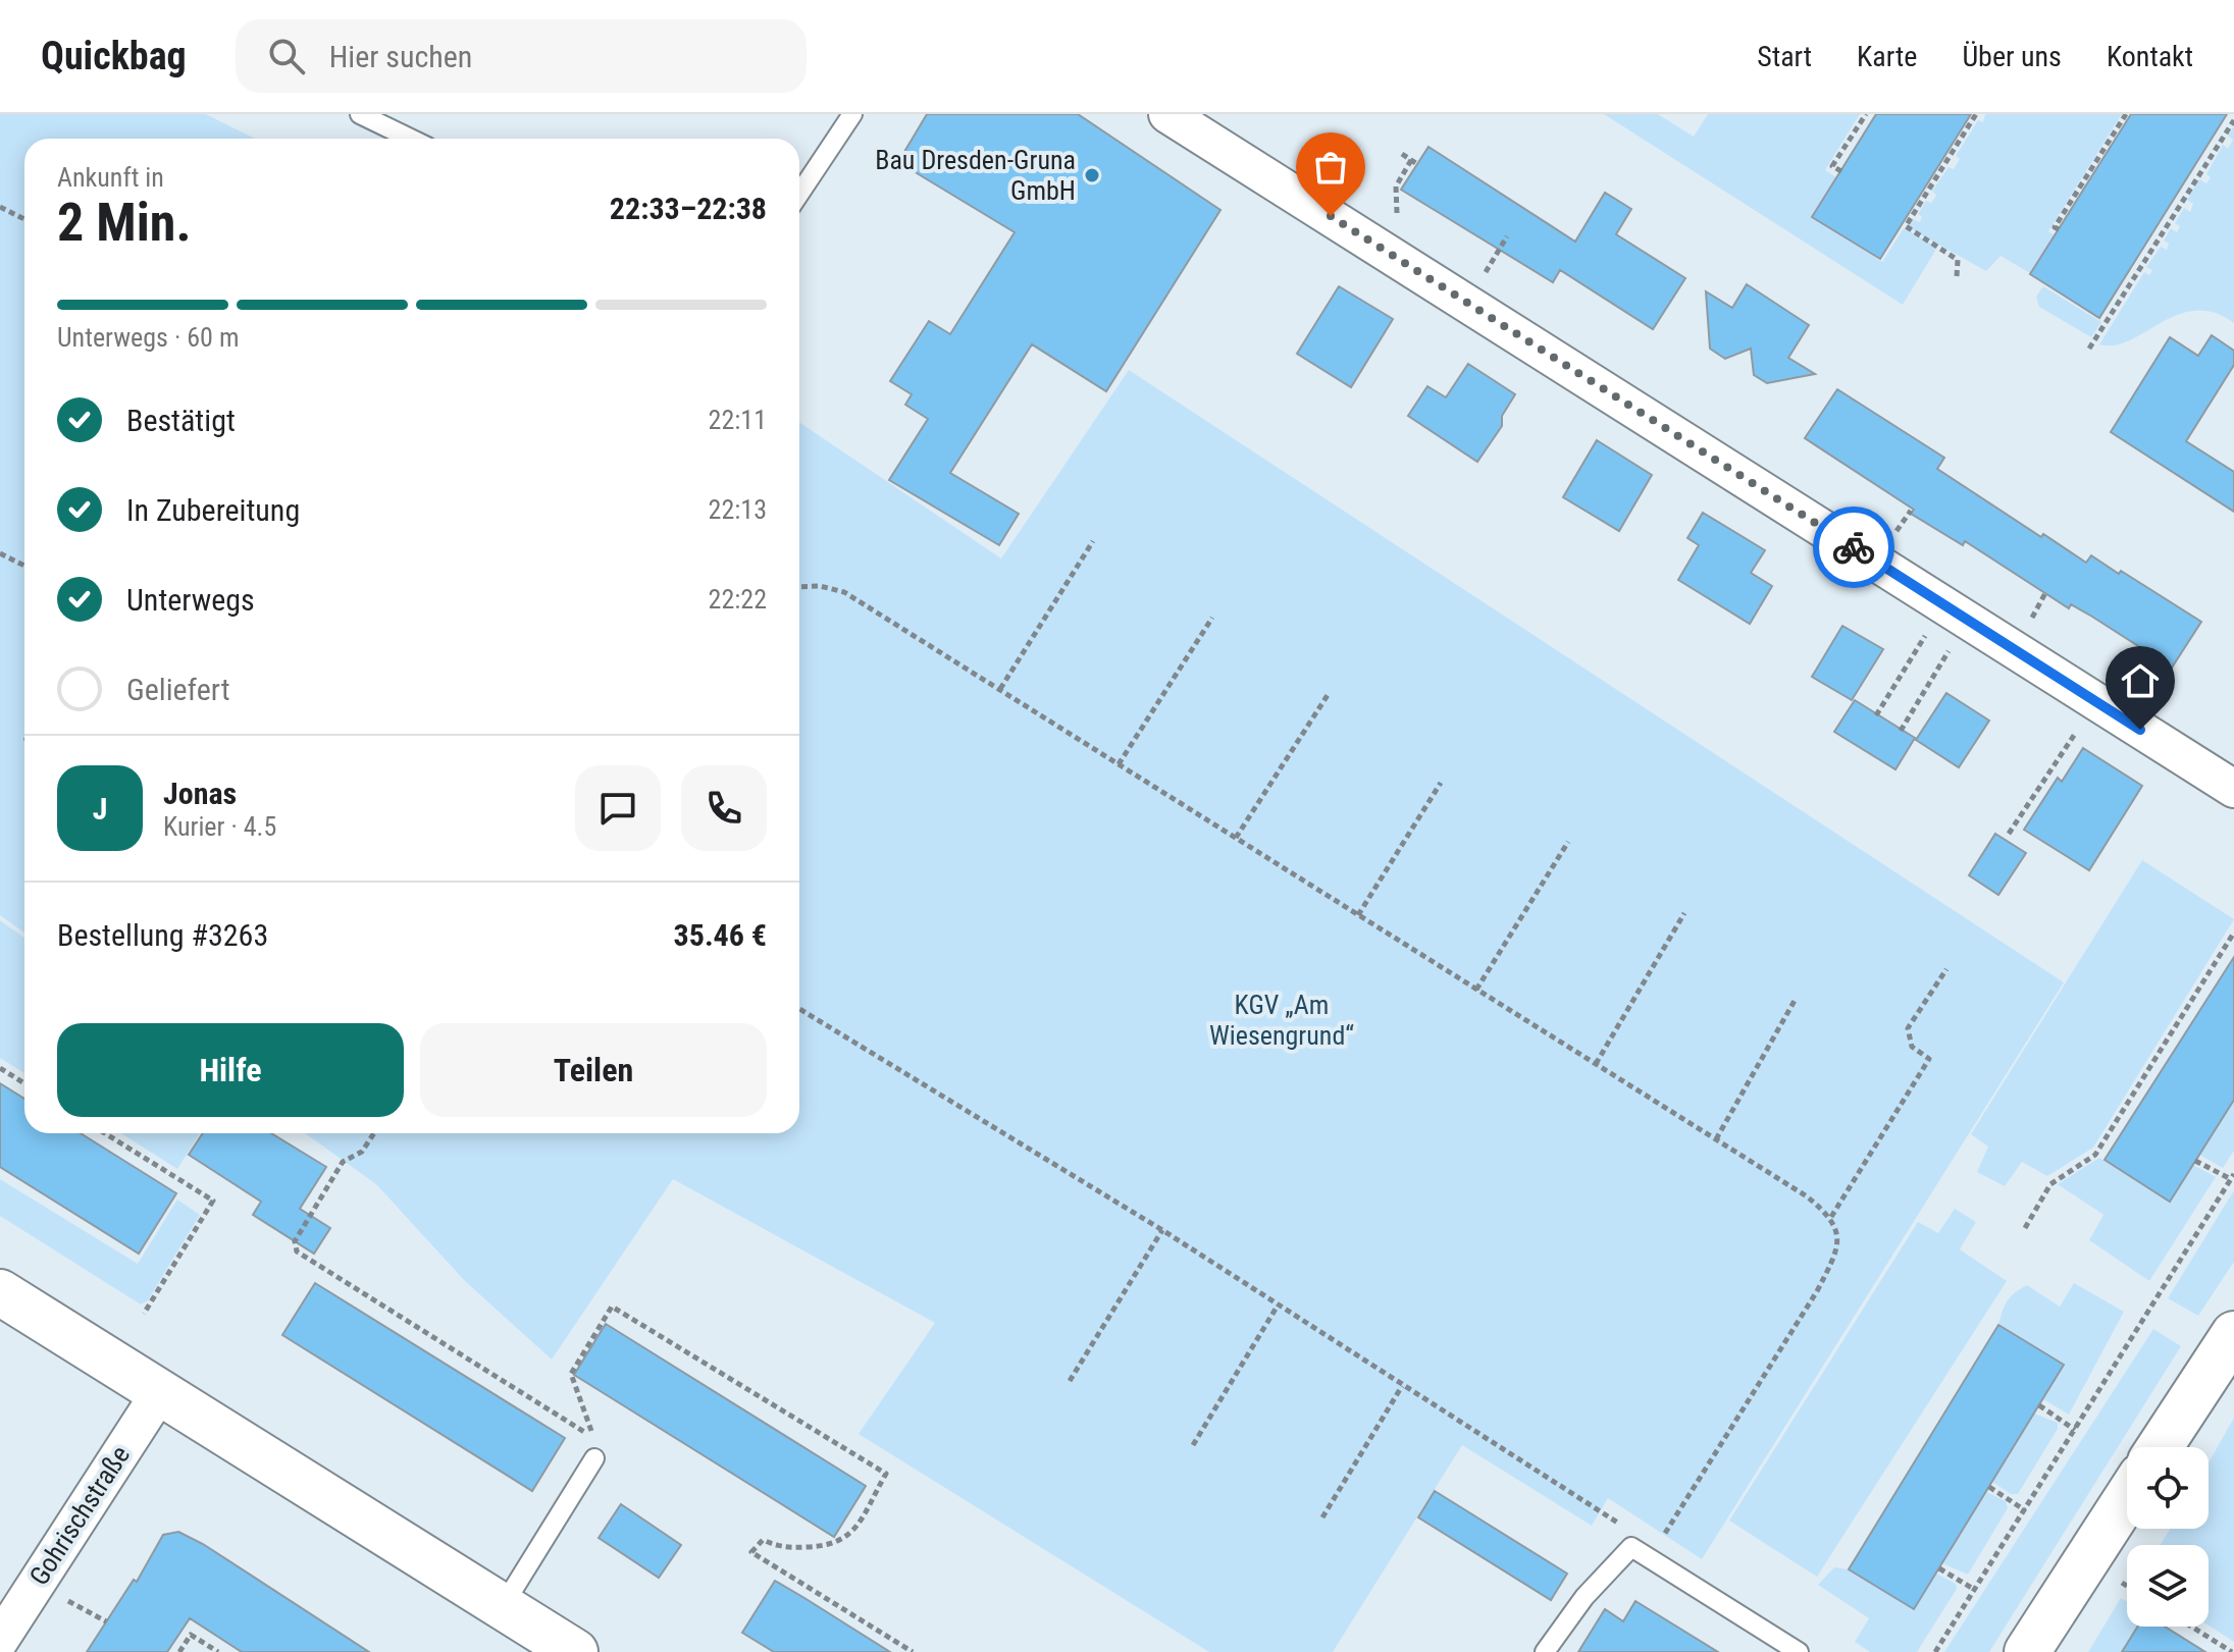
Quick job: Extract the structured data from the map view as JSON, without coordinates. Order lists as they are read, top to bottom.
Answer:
{
  "streets": {
    "street": ["Gohrischstraße"]
  },
  "parks": ["KGV „Am Wiesengrund“"],
  "places": ["Bau Dresden-Gruna GmbH"],
  "page": {
    "header": "Quickbag",
    "search": "Hier suchen",
    "nav": [
      "Start",
      "Karte",
      "Über uns",
      "Kontakt"
    ],
    "heading": ["2 Min.", "Ankunft in", "22:33–22:38"],
    "panel": [
      "Jonas",
      "Kurier · 4.5",
      "Bestellung #3263",
      "35.46 €"
    ],
    "bar": "Unterwegs · 60 m",
    "list": [
      ["Bestätigt", "22:11"],
      ["In Zubereitung", "22:13"],
      ["Unterwegs", "22:22"],
      "Geliefert"
    ],
    "round": "J",
    "buttons": ["Hilfe", "Teilen"]
  }
}
